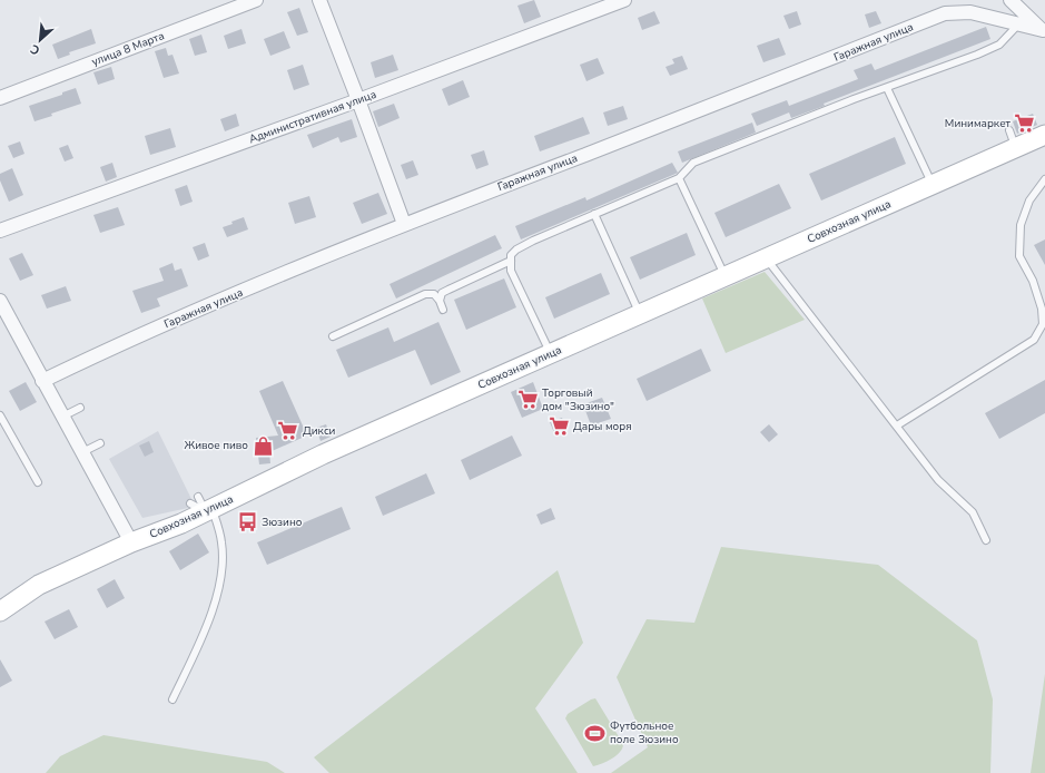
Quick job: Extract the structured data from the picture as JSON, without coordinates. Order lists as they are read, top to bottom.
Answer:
{
  "streets": {
    "street": [
      "Гаражная улица",
      "улица 8 Марта",
      "Административная улица",
      "Совхозная улица"
    ]
  },
  "places": {
    "supermarket": [
      "Минимаркет",
      "Торговый дом \"Зюзино\"",
      "Дары моря",
      "Дикси"
    ],
    "shop": ["Живое пиво"],
    "bus stop": ["Зюзино"],
    "sports": ["Футбольное поле Зюзино"]
  },
  "north": "bottom left"
}
